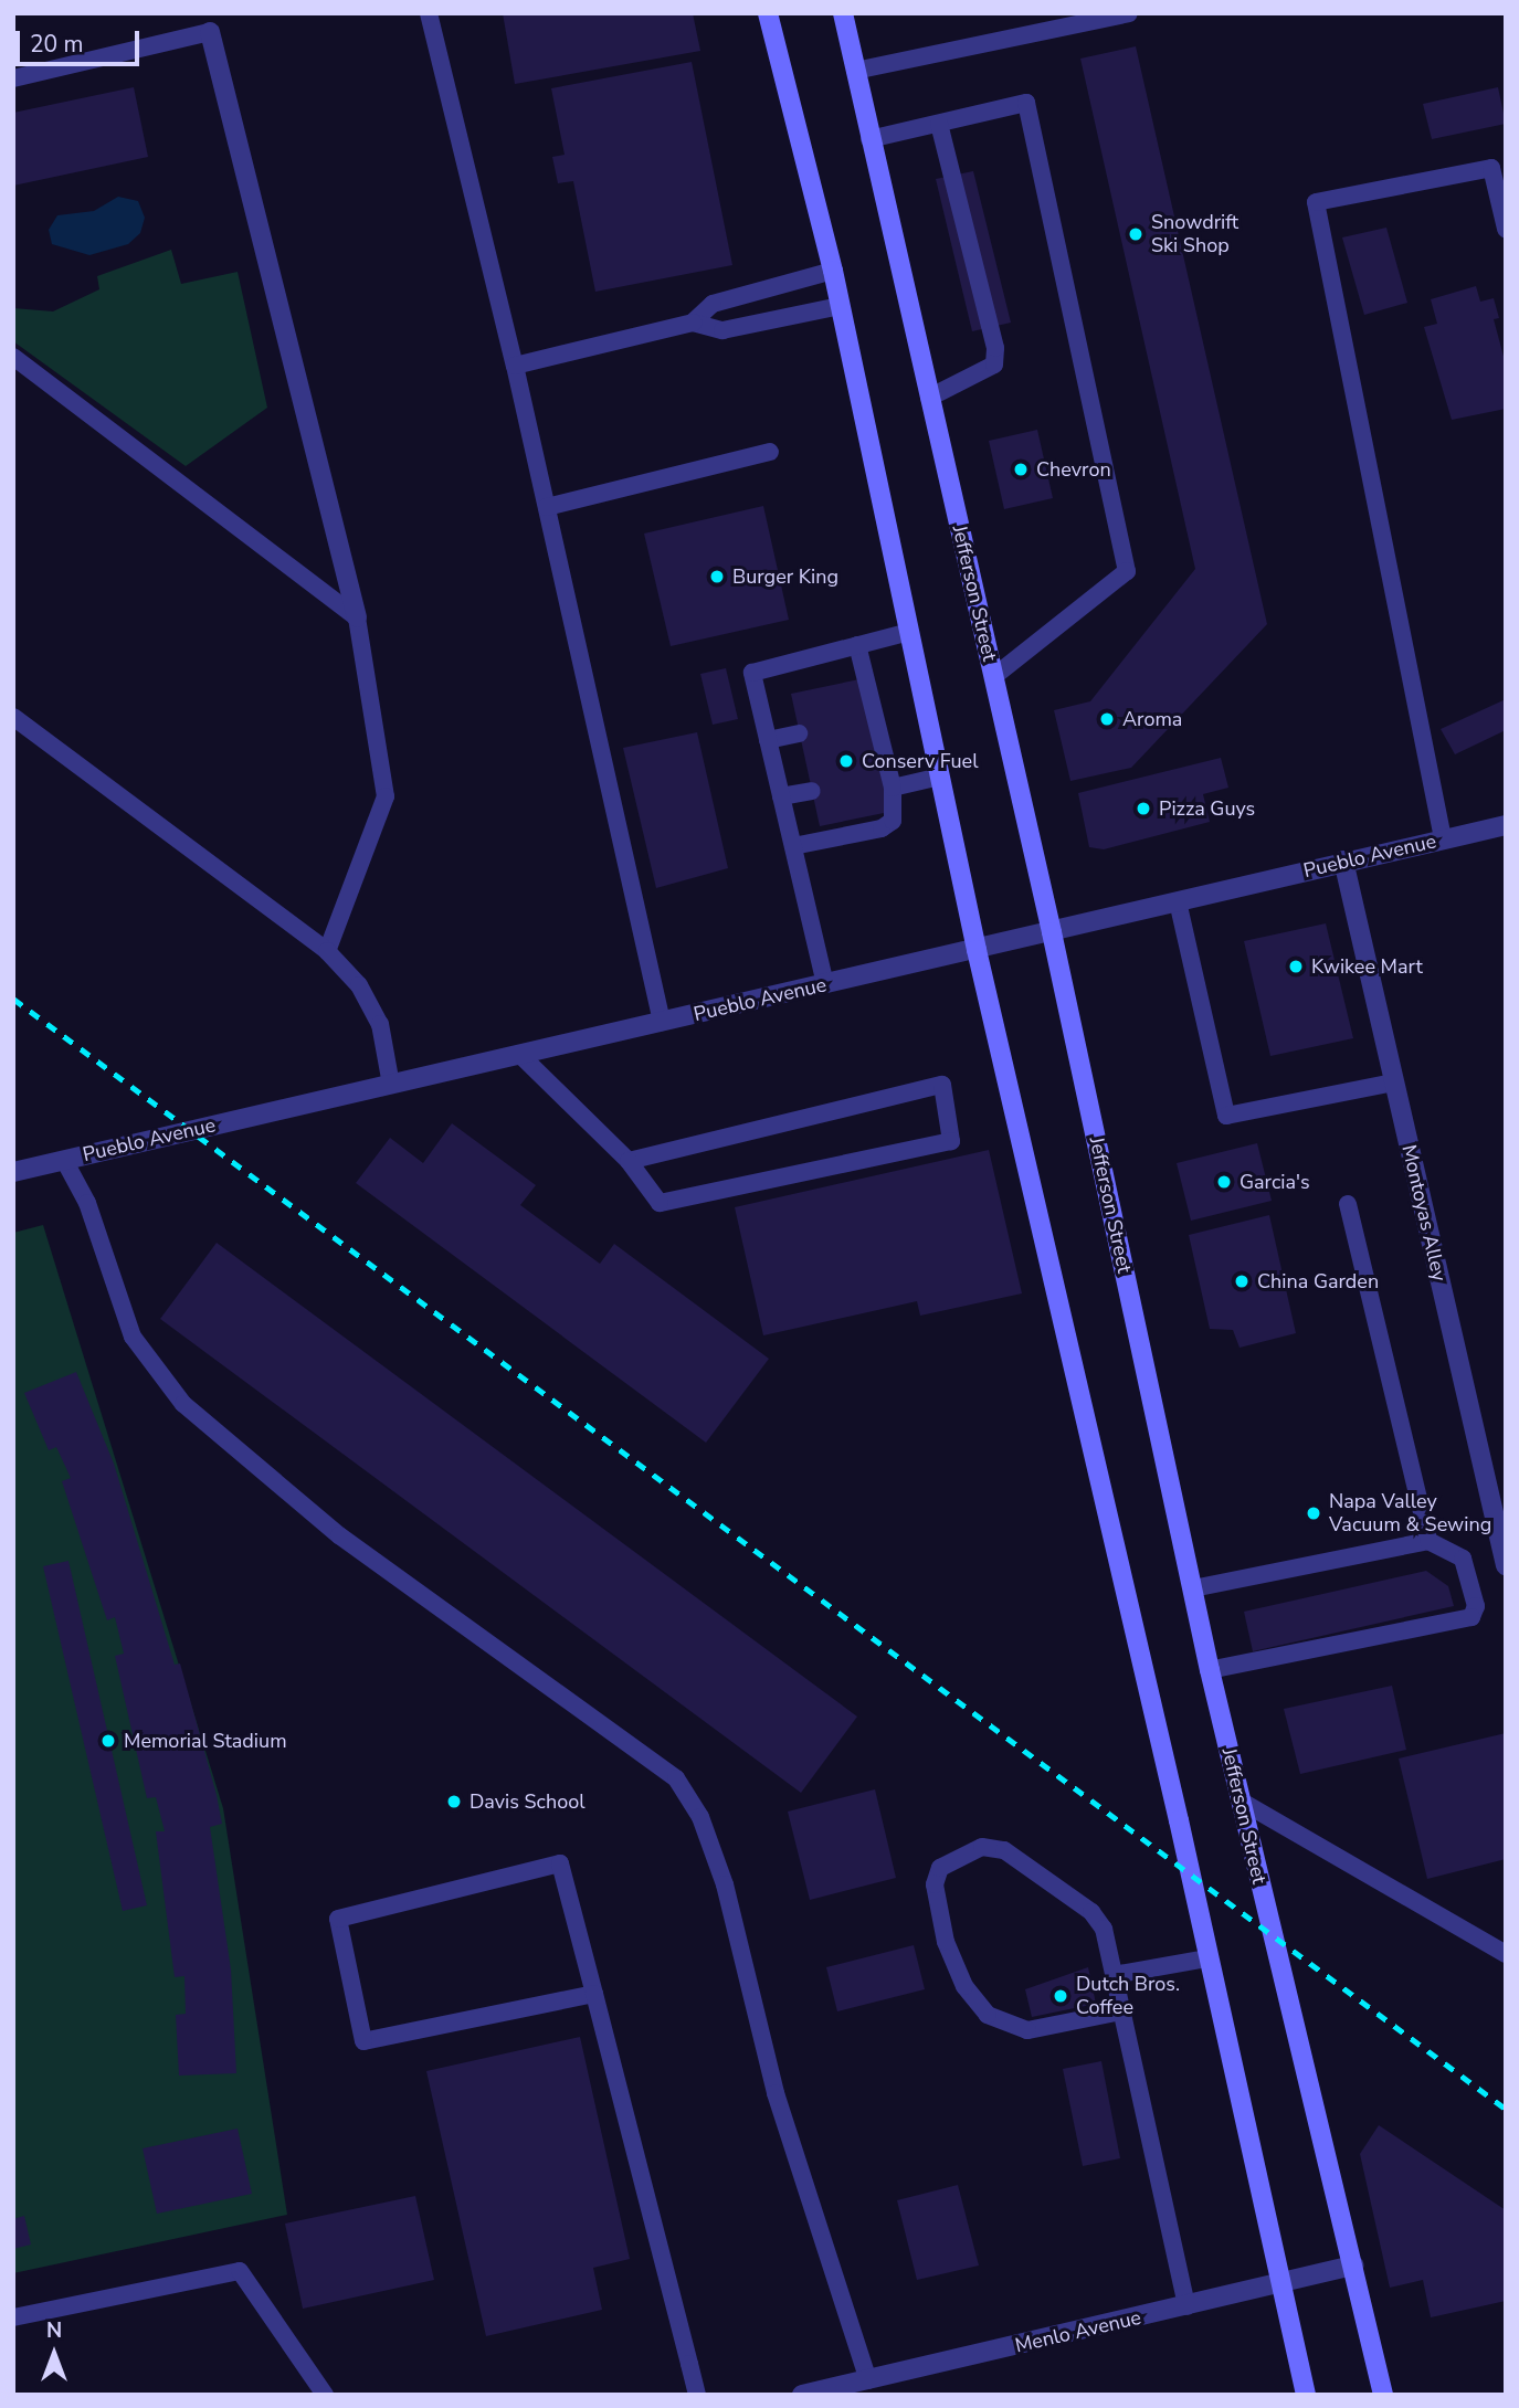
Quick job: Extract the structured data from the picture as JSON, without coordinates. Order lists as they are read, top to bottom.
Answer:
{
  "streets": {
    "main road": ["Jefferson Street"],
    "street": ["Pueblo Avenue", "Montoyas Alley", "Menlo Avenue"]
  },
  "crossings": [
    ["Jefferson Street", "Pueblo Avenue"],
    ["Jefferson Street", "Menlo Avenue"],
    ["Pueblo Avenue", "Montoyas Alley"]
  ],
  "places": [
    "Snowdrift Ski Shop",
    "Chevron",
    "Burger King",
    "Aroma",
    "Conserv Fuel",
    "Pizza Guys",
    "Kwikee Mart",
    "Garcia's",
    "China Garden",
    "Napa Valley Vacuum & Sewing",
    "Memorial Stadium",
    "Davis School",
    "Dutch Bros. Coffee"
  ],
  "scale_bar": "20 m",
  "north": "top"
}
